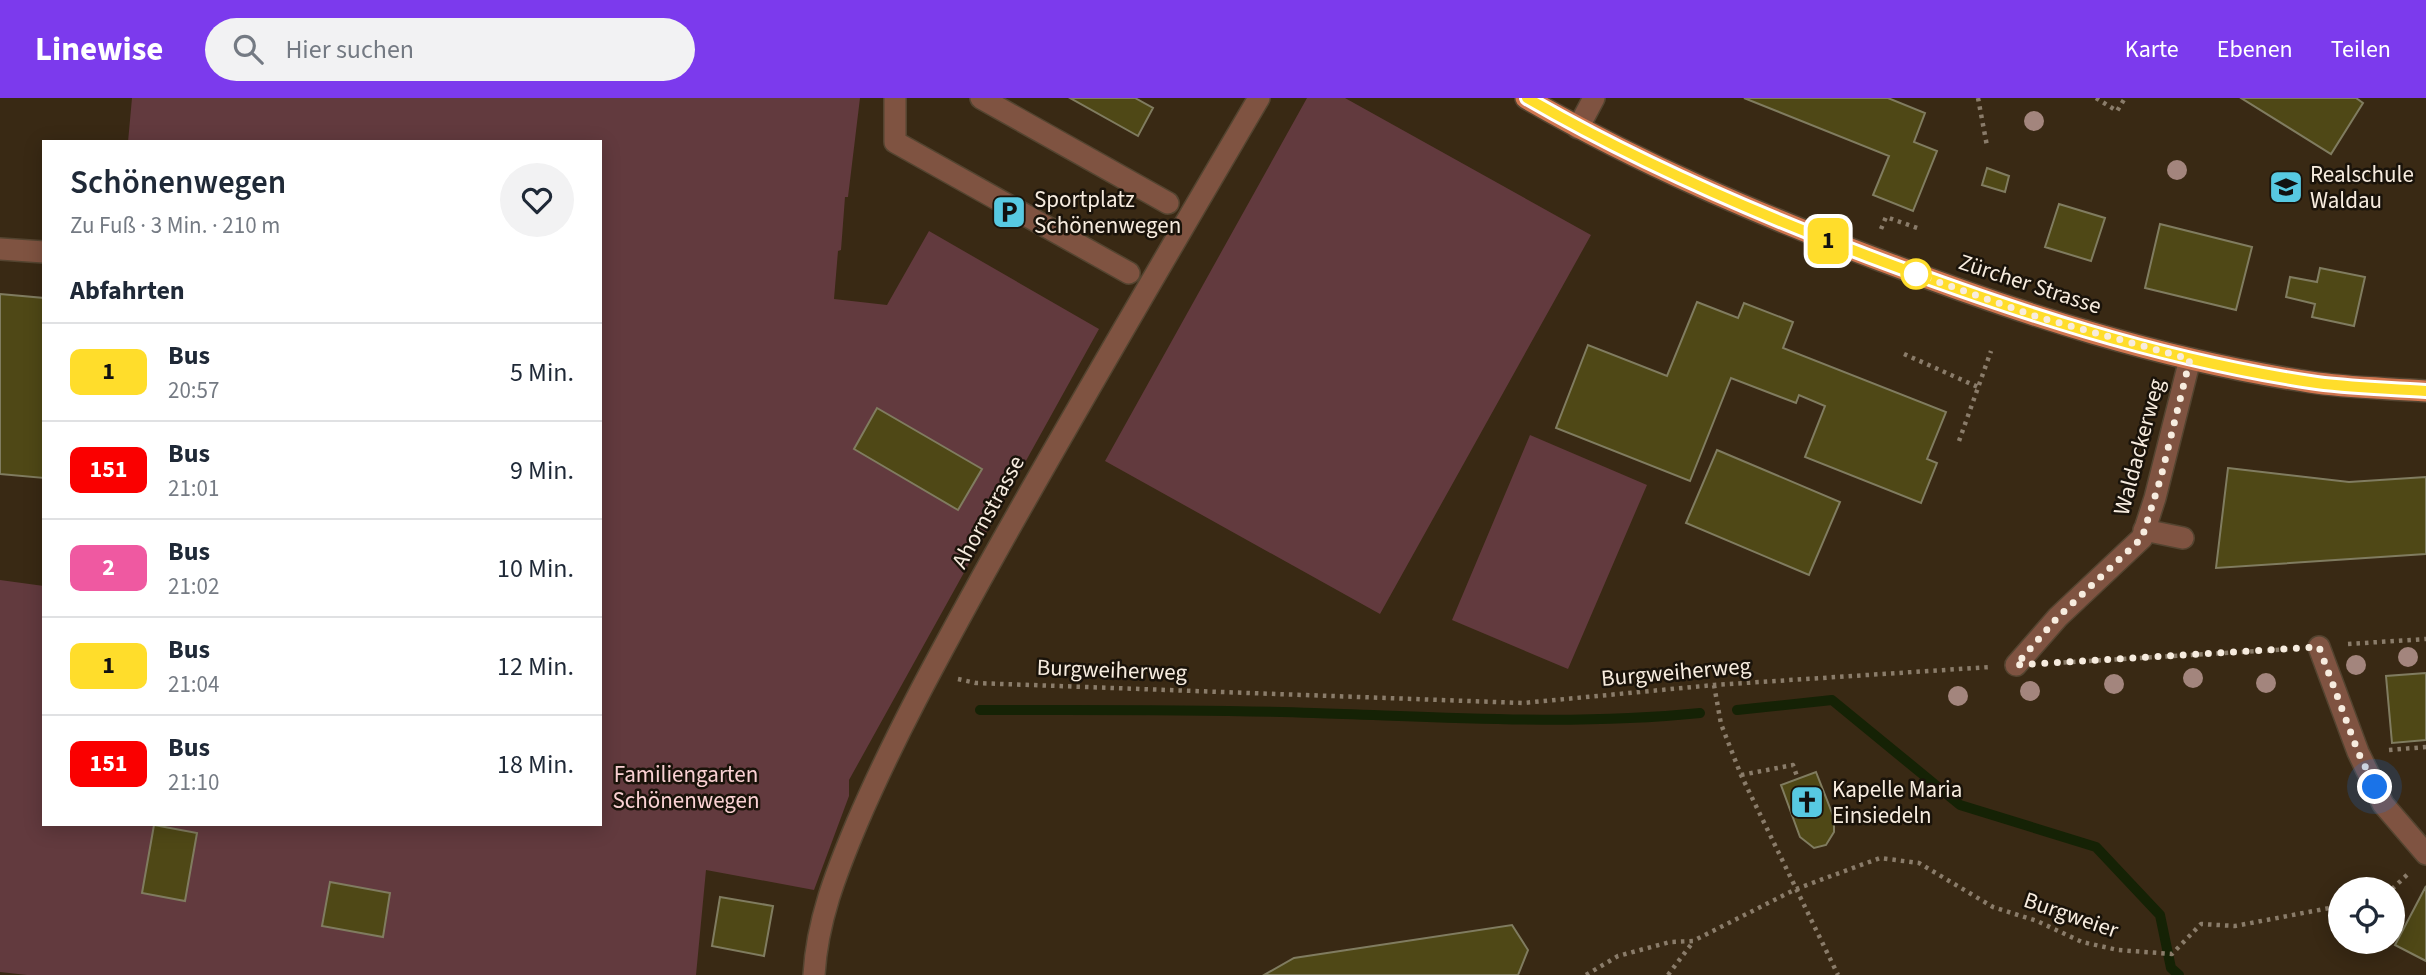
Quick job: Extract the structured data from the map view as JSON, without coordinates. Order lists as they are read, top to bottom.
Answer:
{
  "streets": {
    "main road": ["Zürcher Strasse"],
    "street": ["Waldackerweg", "Ahornstrasse"],
    "path": ["Burgweiherweg", "Burgweier"]
  },
  "crossings": [
    ["Zürcher Strasse", "Waldackerweg"],
    ["Waldackerweg", "Burgweiherweg"],
    ["Ahornstrasse", "Burgweiherweg"]
  ],
  "parks": ["Familiengarten Schönenwegen"],
  "places": {
    "school or university": ["Realschule Waldau"],
    "parking": ["Sportplatz Schönenwegen"],
    "church": ["Kapelle Maria Einsiedeln"]
  },
  "lines": ["bus line 1"],
  "page": {
    "header": "Linewise",
    "search": "Hier suchen",
    "nav": ["Karte", "Ebenen", "Teilen"],
    "on_map": "1",
    "heading": [
      ["Schönenwegen", "Zu Fuß · 3 Min. · 210 m"],
      "Abfahrten"
    ],
    "list": [
      {
        "mark": "1",
        "name": "Bus",
        "note": "20:57",
        "value": "5 Min."
      },
      {
        "mark": "151",
        "name": "Bus",
        "note": "21:01",
        "value": "9 Min."
      },
      {
        "mark": "2",
        "name": "Bus",
        "note": "21:02",
        "value": "10 Min."
      },
      {
        "mark": "1",
        "name": "Bus",
        "note": "21:04",
        "value": "12 Min."
      },
      {
        "mark": "151",
        "name": "Bus",
        "note": "21:10",
        "value": "18 Min."
      }
    ]
  }
}
